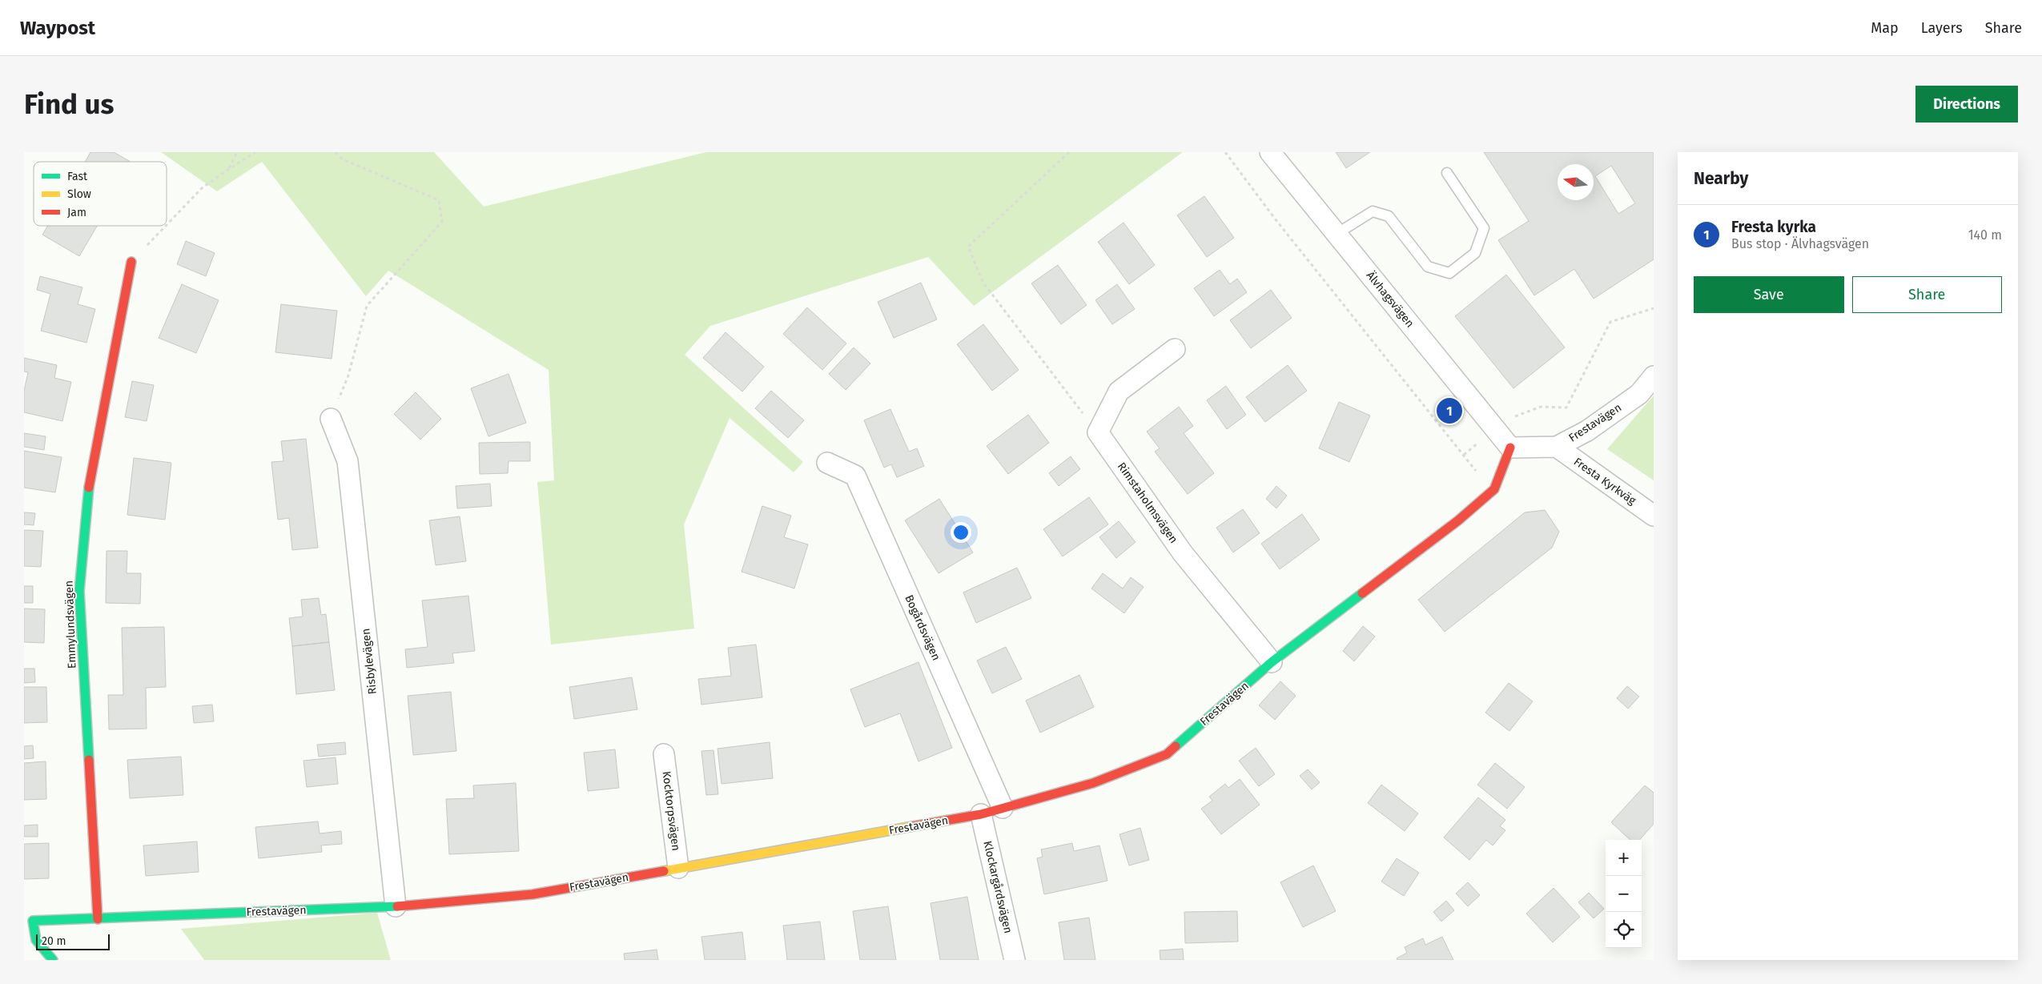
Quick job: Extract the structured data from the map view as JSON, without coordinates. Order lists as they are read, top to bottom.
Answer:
{
  "streets": {
    "street": [
      "Älvhagsvägen",
      "Frestavägen",
      "Fresta Kyrkväg",
      "Rimstaholmsvägen",
      "Emmylundsvägen",
      "Bogårdsvägen",
      "Risbylevägen",
      "Kocktorpsvägen",
      "Klockargårdsvägen"
    ]
  },
  "crossings": [
    ["Älvhagsvägen", "Frestavägen"],
    ["Frestavägen", "Fresta Kyrkväg"],
    ["Frestavägen", "Rimstaholmsvägen"],
    ["Frestavägen", "Emmylundsvägen"],
    ["Frestavägen", "Bogårdsvägen"],
    ["Frestavägen", "Risbylevägen"],
    ["Frestavägen", "Kocktorpsvägen"],
    ["Frestavägen", "Klockargårdsvägen"]
  ],
  "legend": ["Fast", "Slow", "Jam"],
  "scale_bar": "20 m",
  "north": "left",
  "page": {
    "header": "Waypost",
    "nav": ["Map", "Layers", "Share"],
    "buttons": [
      "Directions",
      ["Save", "Share"]
    ],
    "title": "Find us",
    "heading": "Nearby",
    "list": [
      {
        "mark": "1",
        "name": "Fresta kyrka",
        "note": "Bus stop · Älvhagsvägen",
        "value": "140 m"
      }
    ],
    "pins": "1",
    "map_buttons": ["+", "−"],
    "scale": "20 m"
  }
}
